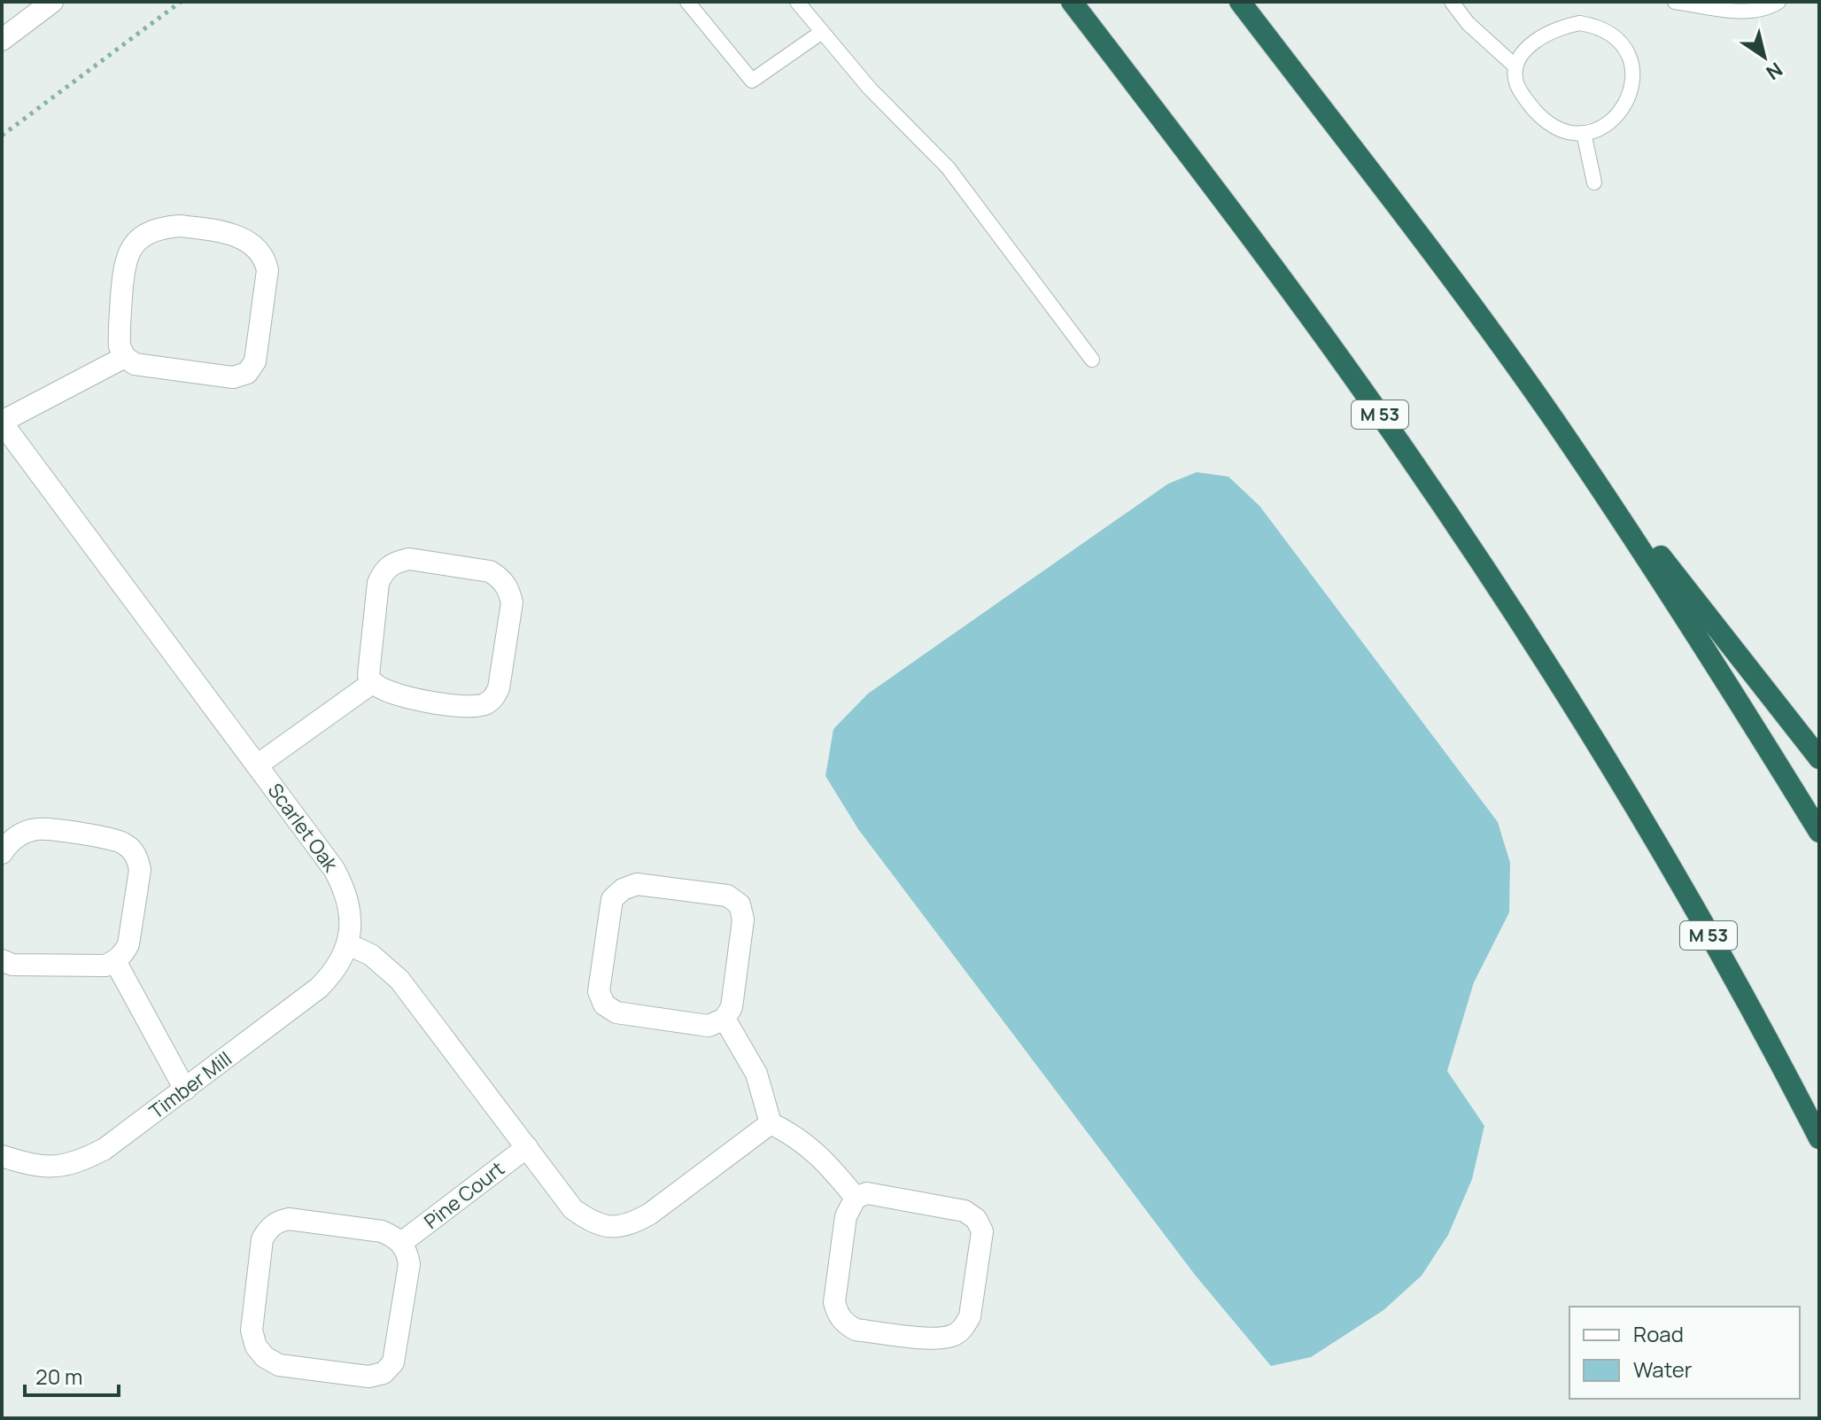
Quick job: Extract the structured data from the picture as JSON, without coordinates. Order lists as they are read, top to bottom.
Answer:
{
  "streets": {
    "highway": ["M 53"],
    "street": ["Scarlet Oak", "Timber Mill", "Pine Court"]
  },
  "crossings": [
    ["Scarlet Oak", "Timber Mill"]
  ],
  "legend": ["Road", "Water"],
  "scale_bar": "20 m",
  "north": "bottom right"
}
